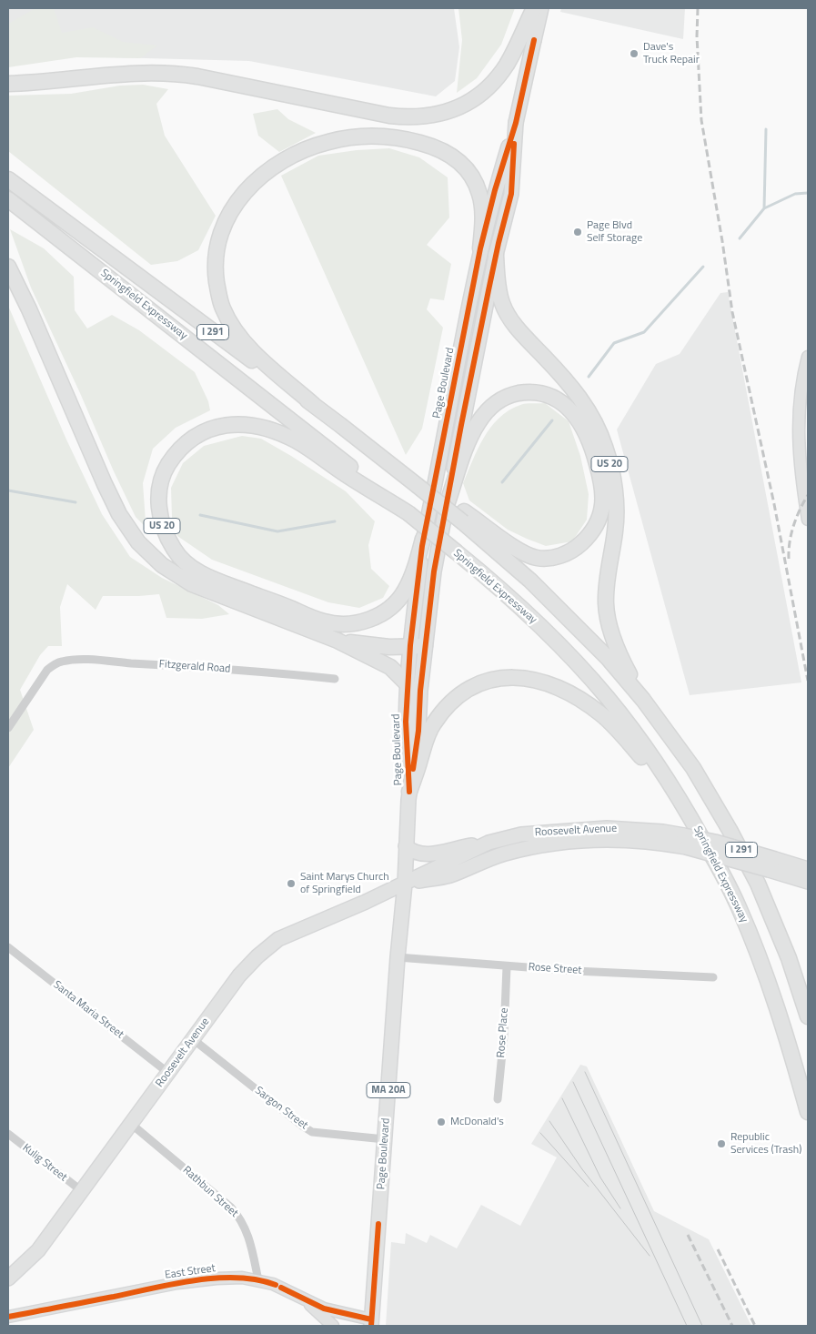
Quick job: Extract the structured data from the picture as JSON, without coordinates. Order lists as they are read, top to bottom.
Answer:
{
  "streets": {
    "highway": ["Springfield Expressway", "I 291", "US 20"],
    "main road": [
      "Page Boulevard",
      "Roosevelt Avenue",
      "MA 20A",
      "East Street"
    ],
    "street": [
      "Fitzgerald Road",
      "Rose Street",
      "Santa Maria Street",
      "Rose Place",
      "Sargon Street",
      "Kulig Street",
      "Rathbun Street"
    ]
  },
  "crossings": [
    ["Springfield Expressway", "US 20"],
    ["Page Boulevard", "US 20"],
    ["Page Boulevard", "Roosevelt Avenue"],
    ["Page Boulevard", "Rose Street"],
    ["Page Boulevard", "Sargon Street"],
    ["Page Boulevard", "East Street"],
    ["Roosevelt Avenue", "Santa Maria Street"],
    ["Roosevelt Avenue", "Sargon Street"],
    ["Roosevelt Avenue", "Kulig Street"],
    ["Roosevelt Avenue", "Rathbun Street"],
    ["Rose Street", "Rose Place"],
    ["Rathbun Street", "East Street"]
  ],
  "places": [
    "Dave's Truck Repair",
    "Page Blvd Self Storage",
    "Saint Marys Church of Springfield",
    "McDonald's",
    "Republic Services (Trash)"
  ]
}
